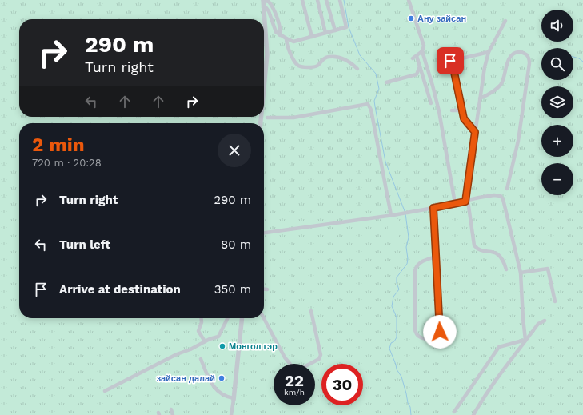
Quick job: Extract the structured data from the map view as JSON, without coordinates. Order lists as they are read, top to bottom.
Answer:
{
  "places": ["Ану зайсан", "Монгол гэр", "зайсан далай"],
  "page": {
    "map_buttons": ["+", "−"],
    "turn": ["290 m", "Turn right"],
    "heading": ["2 min", "720 m · 20:28"],
    "list": [
      {
        "name": "Turn right",
        "value": "290 m"
      },
      {
        "name": "Turn left",
        "value": "80 m"
      },
      {
        "name": "Arrive at destination",
        "value": "350 m"
      }
    ],
    "speed": "22 km/h",
    "limit": "30"
  }
}
